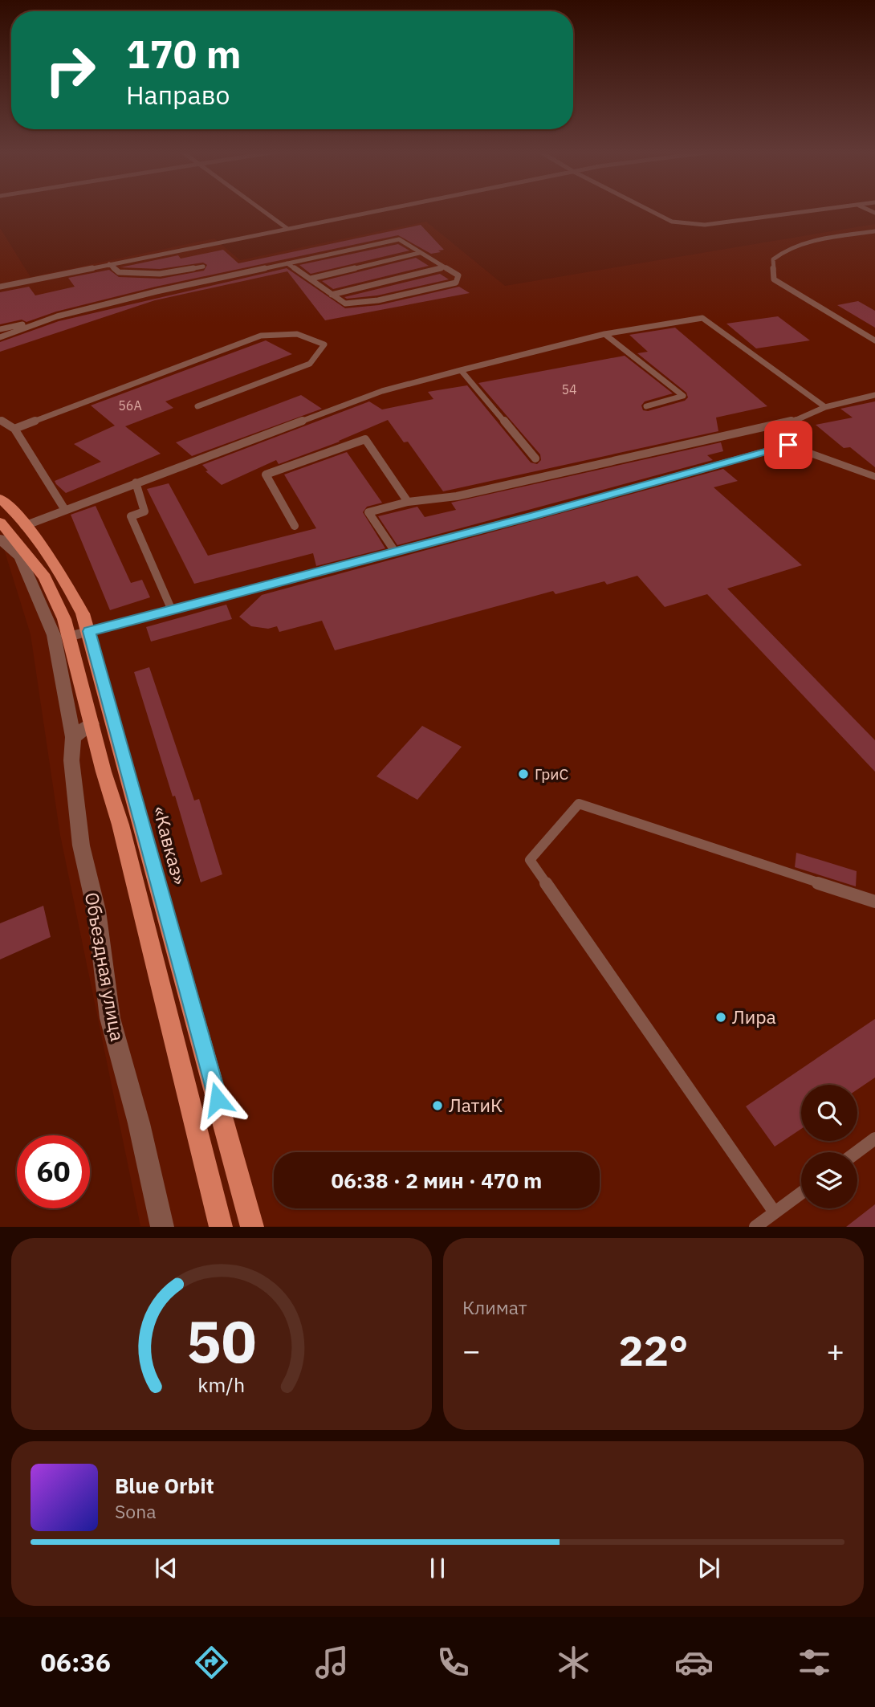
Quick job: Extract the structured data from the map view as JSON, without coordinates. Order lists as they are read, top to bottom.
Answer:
{
  "streets": {
    "main road": ["«Кавказ»"],
    "street": ["Объездная улица"]
  },
  "places": ["ГриС", "Лира", "ЛатиК"],
  "house_numbers": ["54", "56А"],
  "page": {
    "turn": ["170 m", "Направо"],
    "limit": "60",
    "trip": "06:38 · 2 мин · 470 m",
    "tile": "Климат",
    "heat": ["−", "22°", "+"],
    "song": ["Blue Orbit", "Sona"],
    "tabs": "06:36",
    "gauge": ["50", "km/h"]
  }
}
